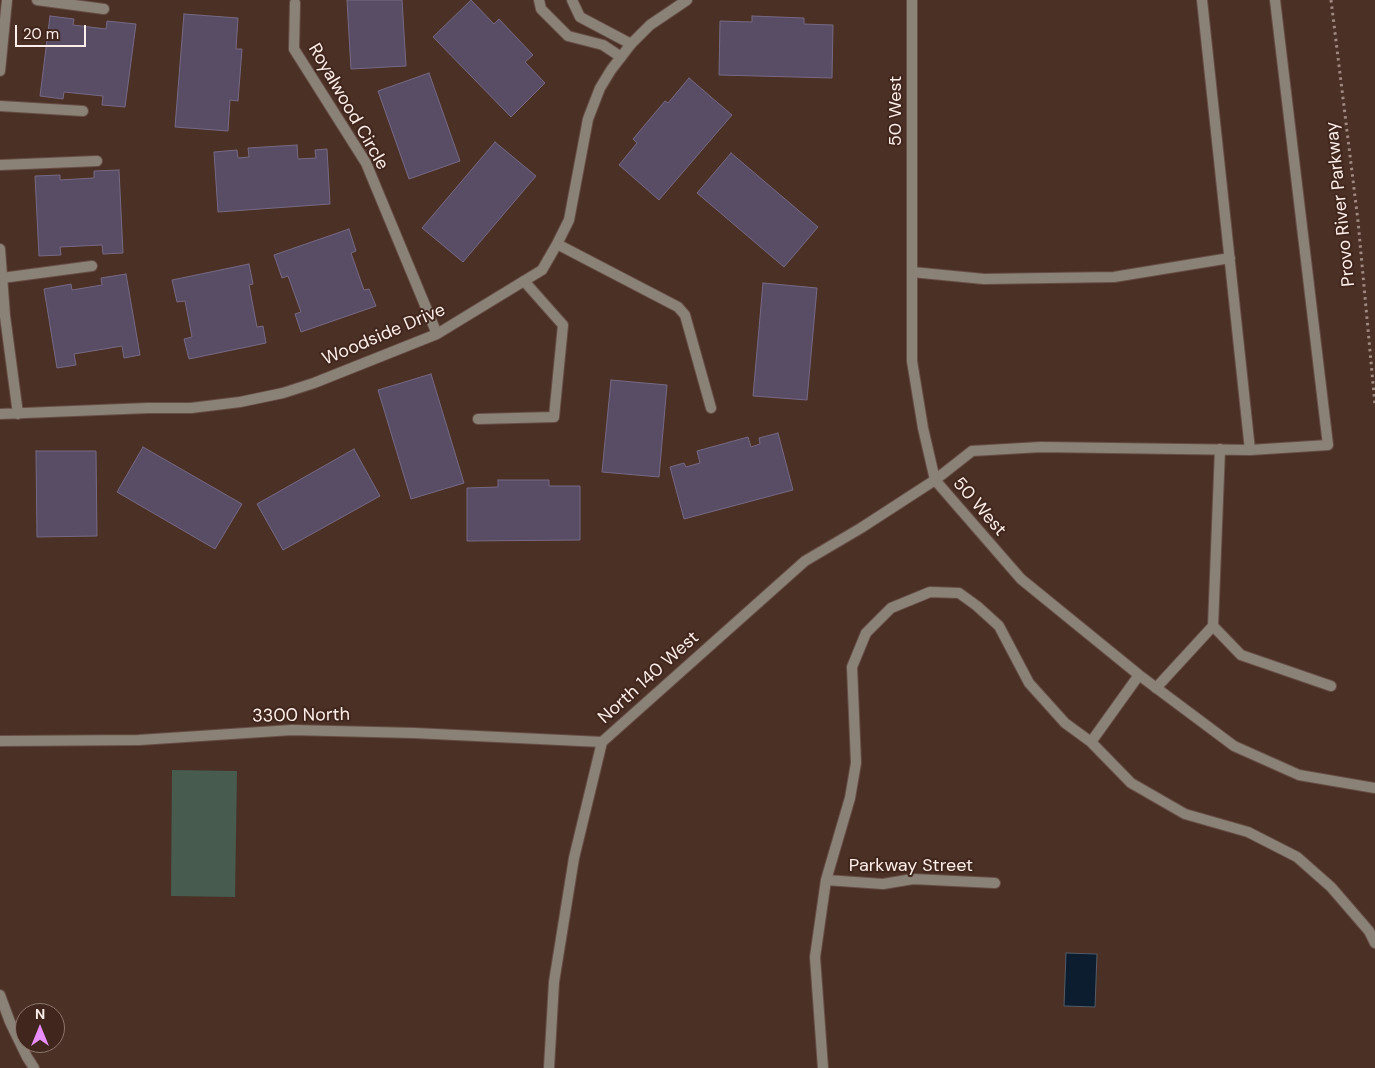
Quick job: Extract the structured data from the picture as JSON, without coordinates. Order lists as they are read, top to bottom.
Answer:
{
  "streets": {
    "street": [
      "Royalwood Circle",
      "50 West",
      "Woodside Drive",
      "North 140 West",
      "3300 North",
      "Parkway Street"
    ],
    "path": ["Provo River Parkway"]
  },
  "crossings": [
    ["Royalwood Circle", "Woodside Drive"],
    ["50 West", "North 140 West"],
    ["North 140 West", "3300 North"]
  ],
  "scale_bar": "20 m",
  "north": "top"
}
